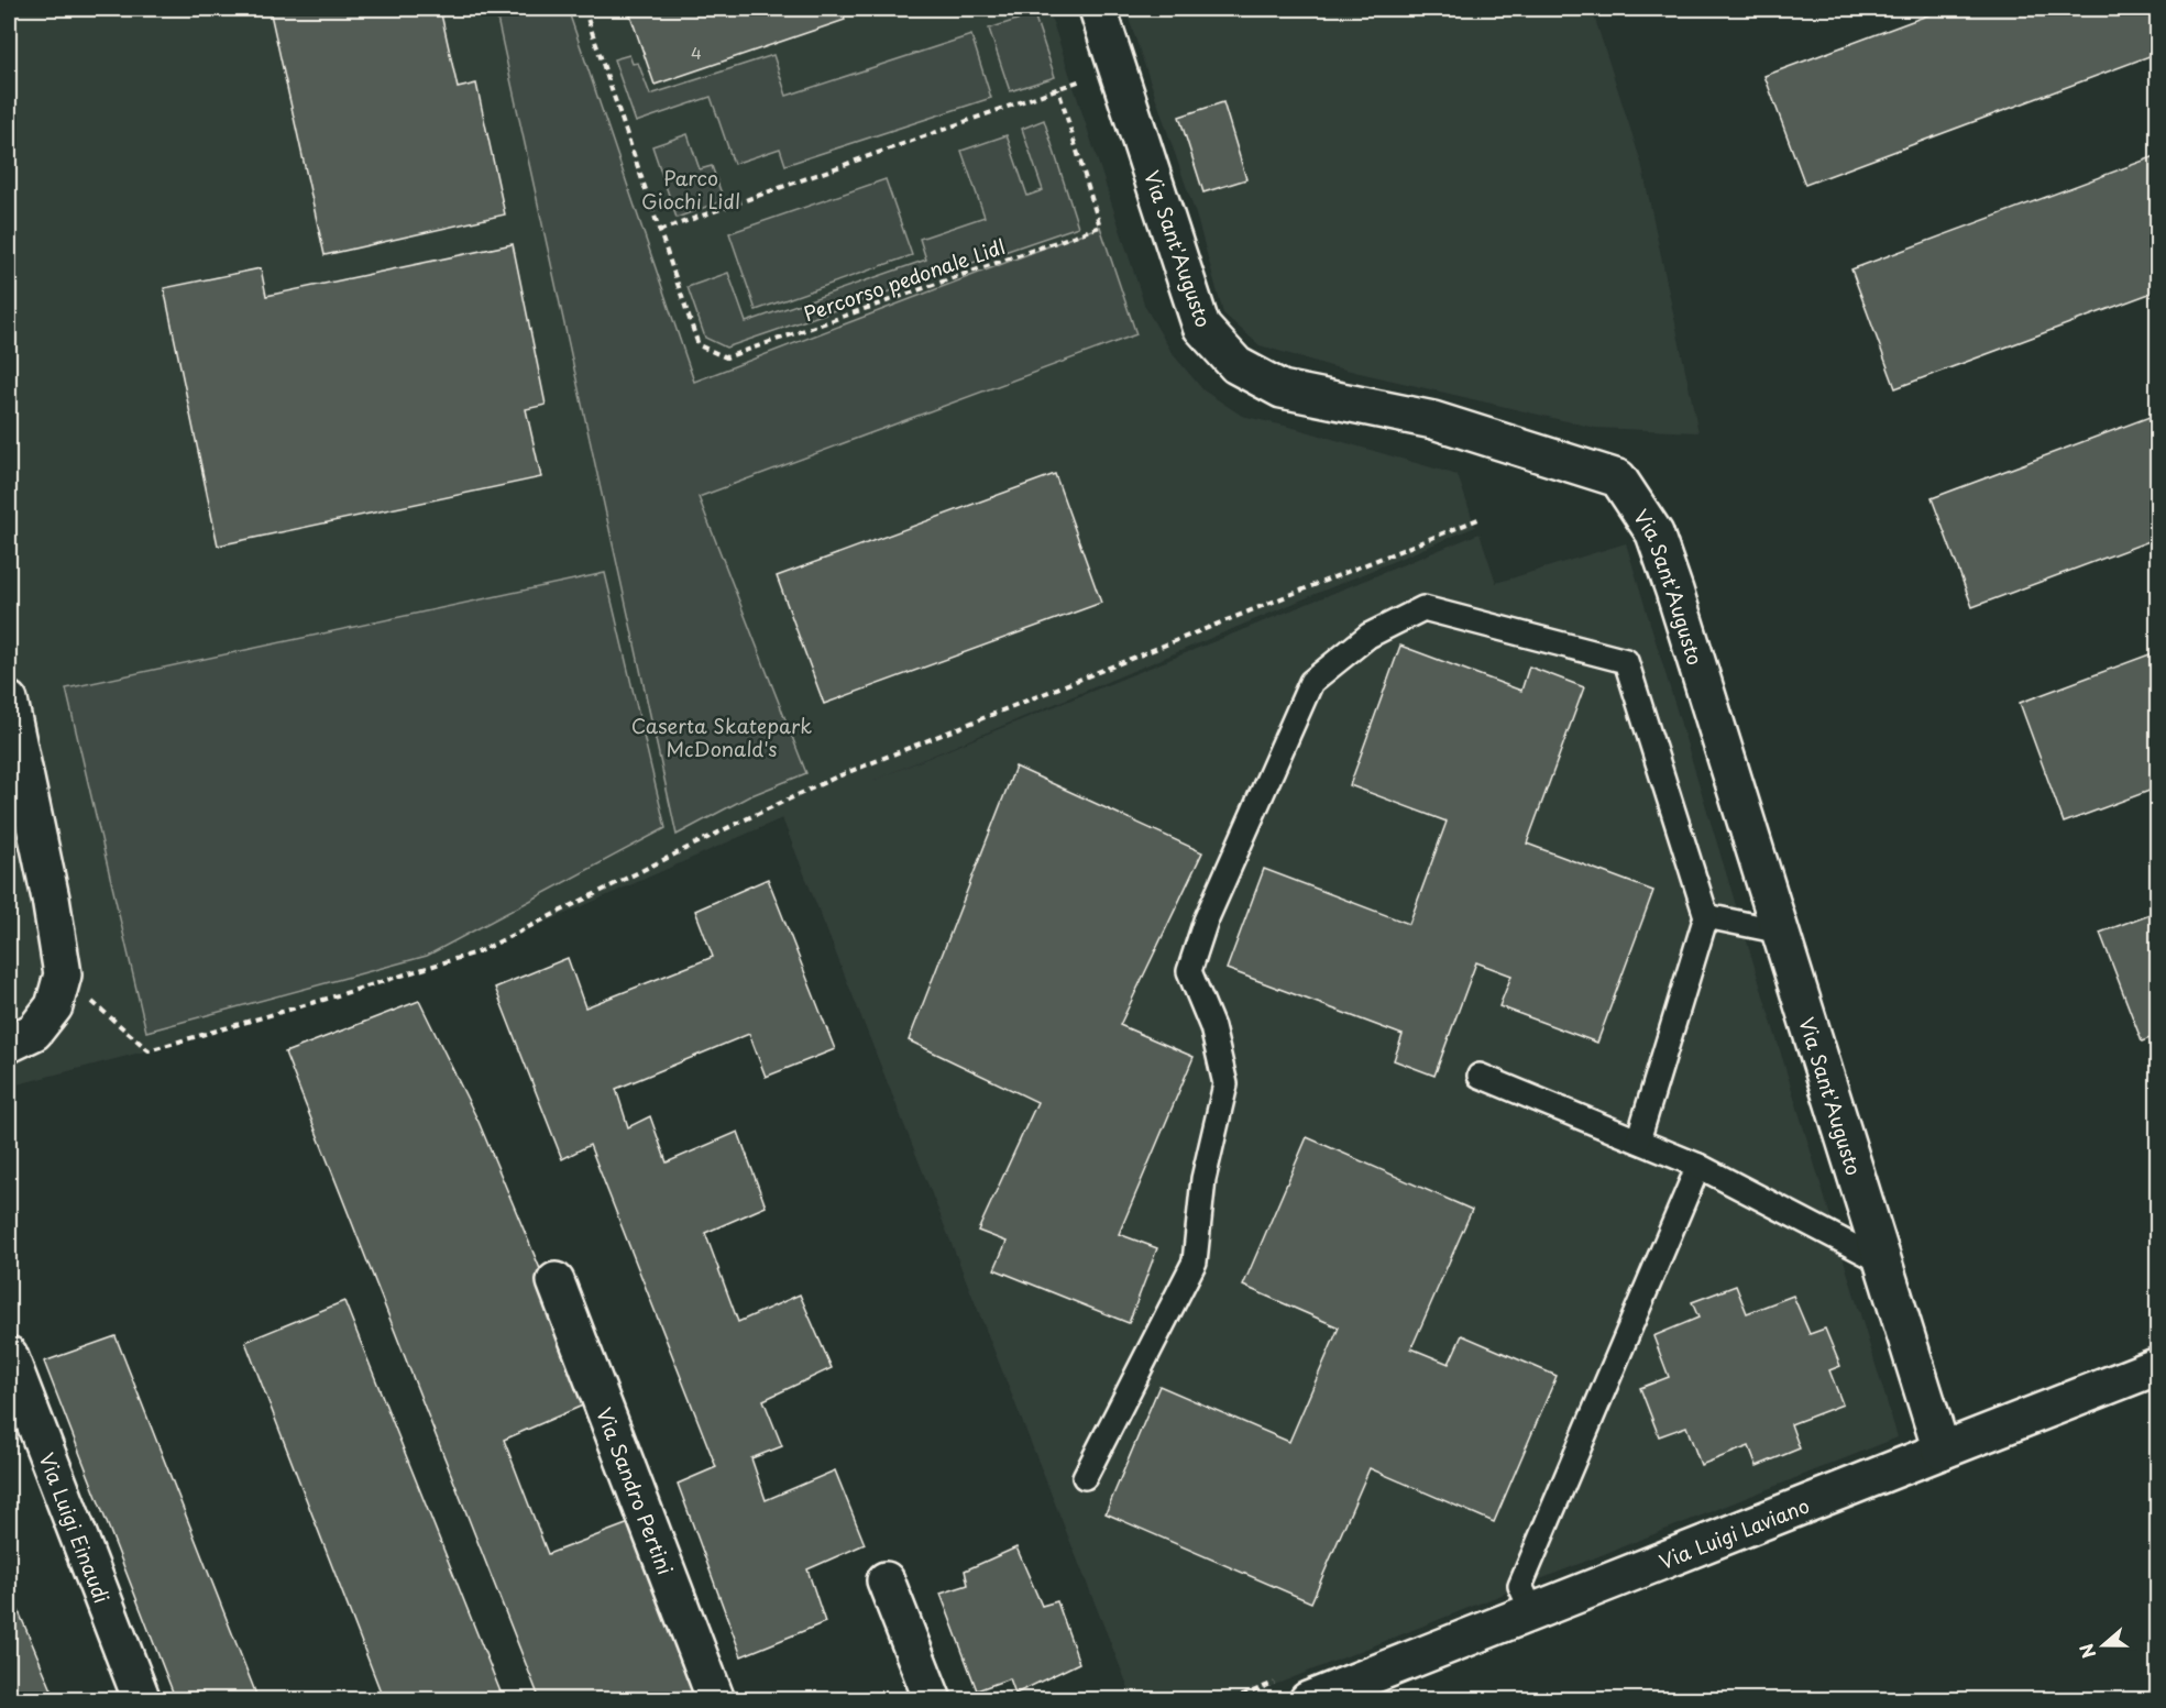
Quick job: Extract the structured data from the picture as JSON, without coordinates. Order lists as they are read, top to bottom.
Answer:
{
  "streets": {
    "street": [
      "Via Sant'Augusto",
      "Via Sandro Pertini",
      "Via Luigi Einaudi",
      "Via Luigi Laviano"
    ],
    "path": ["Percorso pedonale Lidl"]
  },
  "crossings": [
    ["Via Sant'Augusto", "Via Luigi Laviano"]
  ],
  "parks": ["Parco Giochi Lidl", "Caserta Skatepark McDonald's"],
  "house_numbers": ["4"],
  "north": "left"
}
